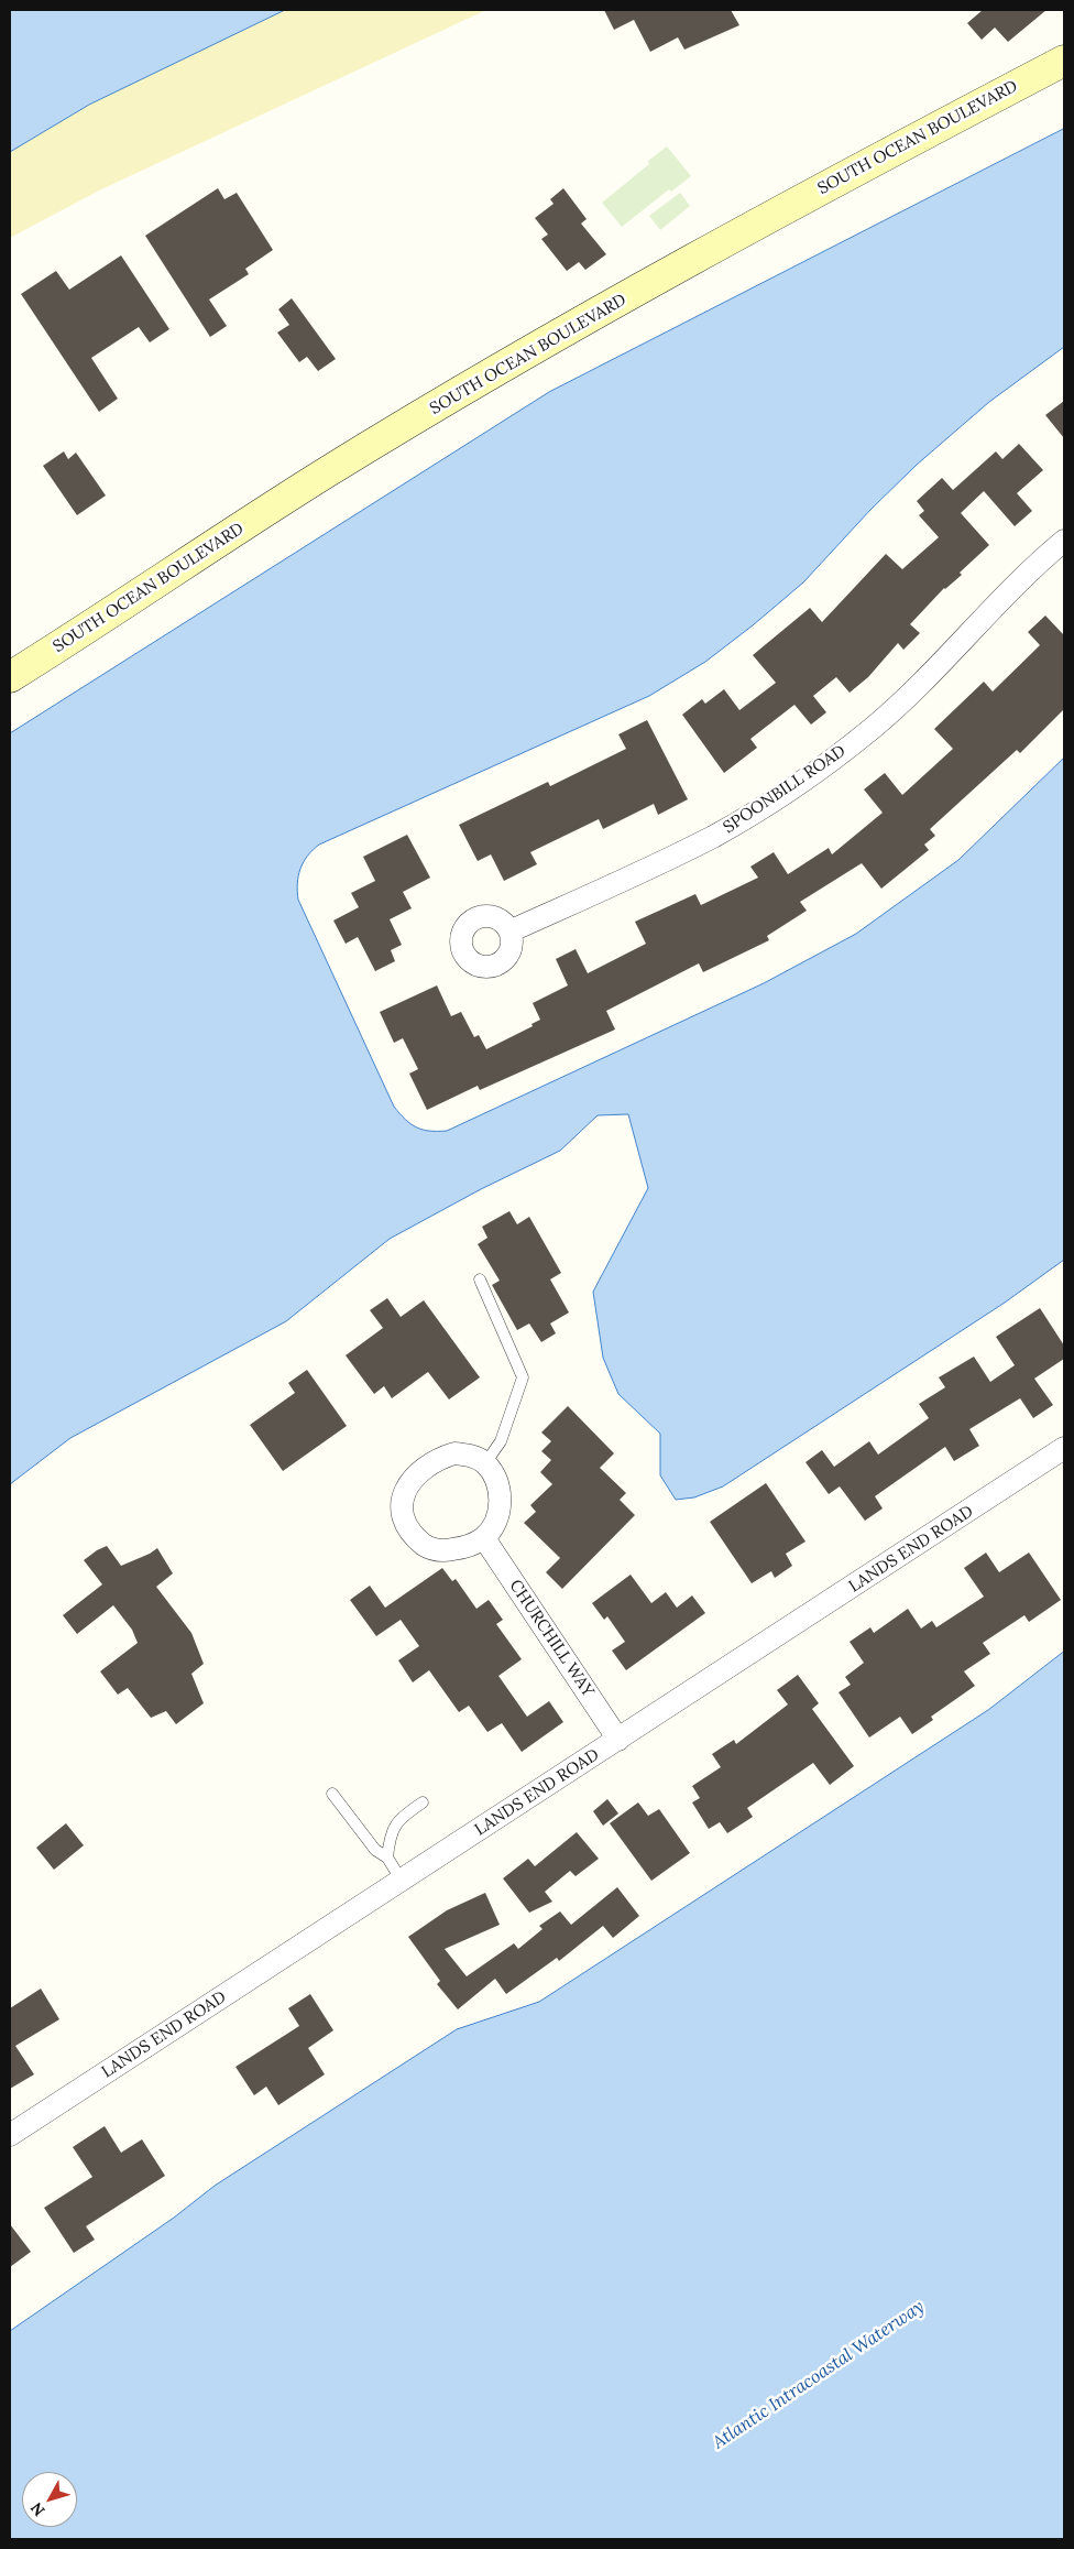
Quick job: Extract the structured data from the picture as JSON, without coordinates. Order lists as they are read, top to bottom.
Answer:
{
  "streets": {
    "main road": ["SOUTH OCEAN BOULEVARD"],
    "street": ["SPOONBILL ROAD", "LANDS END ROAD", "CHURCHILL WAY"]
  },
  "crossings": [
    ["LANDS END ROAD", "CHURCHILL WAY"]
  ],
  "water": ["Atlantic Intracoastal Waterway"],
  "north": "bottom left"
}
